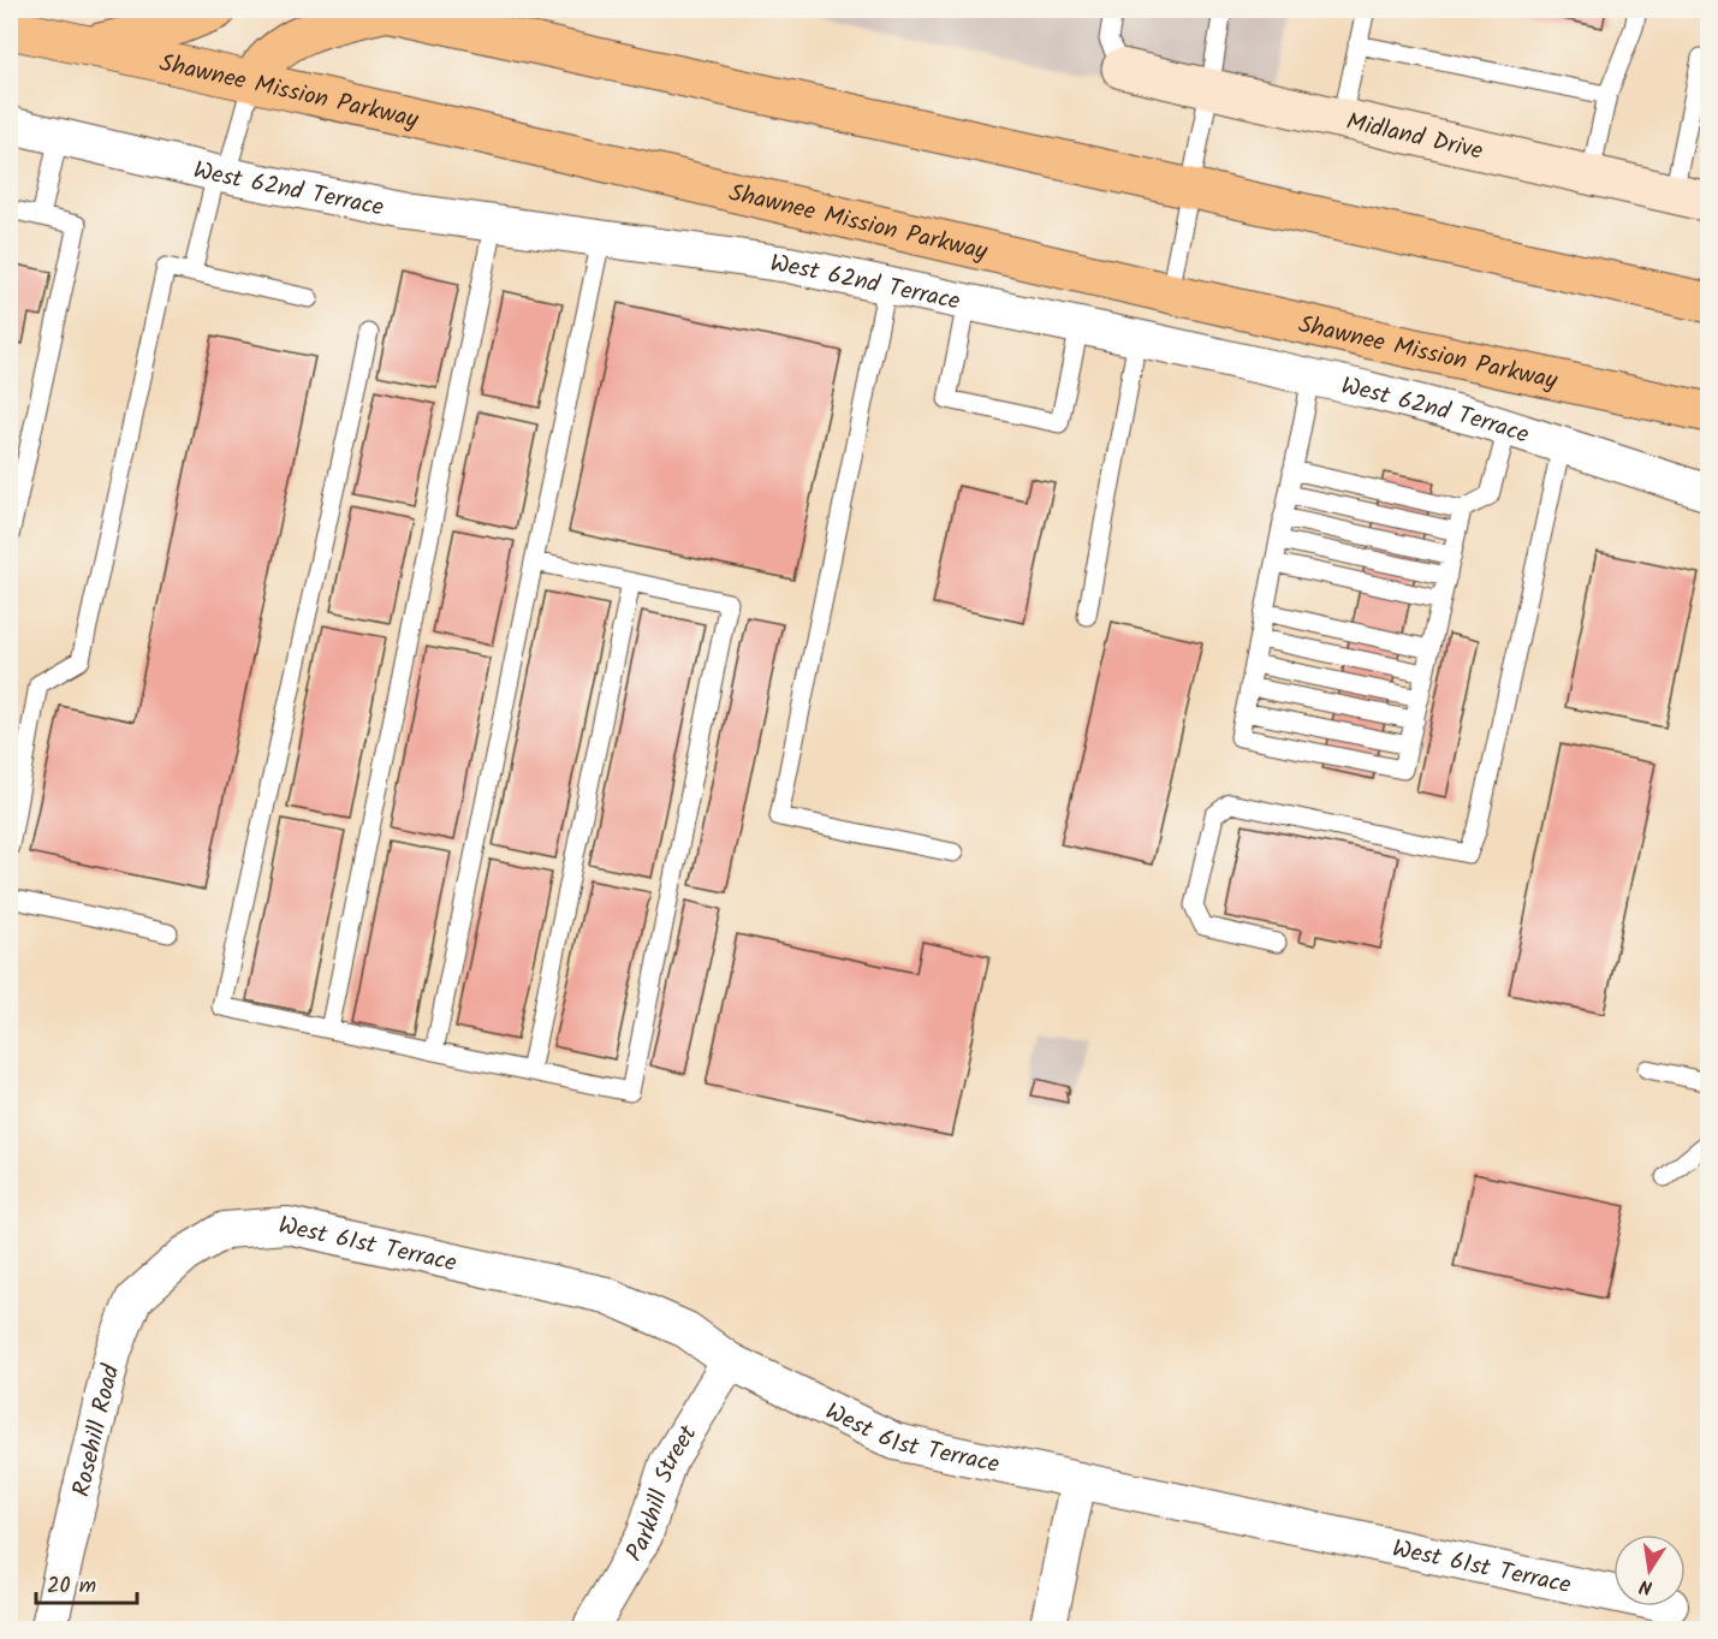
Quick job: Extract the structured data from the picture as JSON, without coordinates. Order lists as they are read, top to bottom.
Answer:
{
  "streets": {
    "highway": ["Shawnee Mission Parkway"],
    "street": [
      "Midland Drive",
      "West 62nd Terrace",
      "West 61st Terrace",
      "Rosehill Road",
      "Parkhill Street"
    ]
  },
  "crossings": [
    ["West 61st Terrace", "Rosehill Road"],
    ["West 61st Terrace", "Parkhill Street"]
  ],
  "scale_bar": "20 m",
  "north": "bottom"
}
